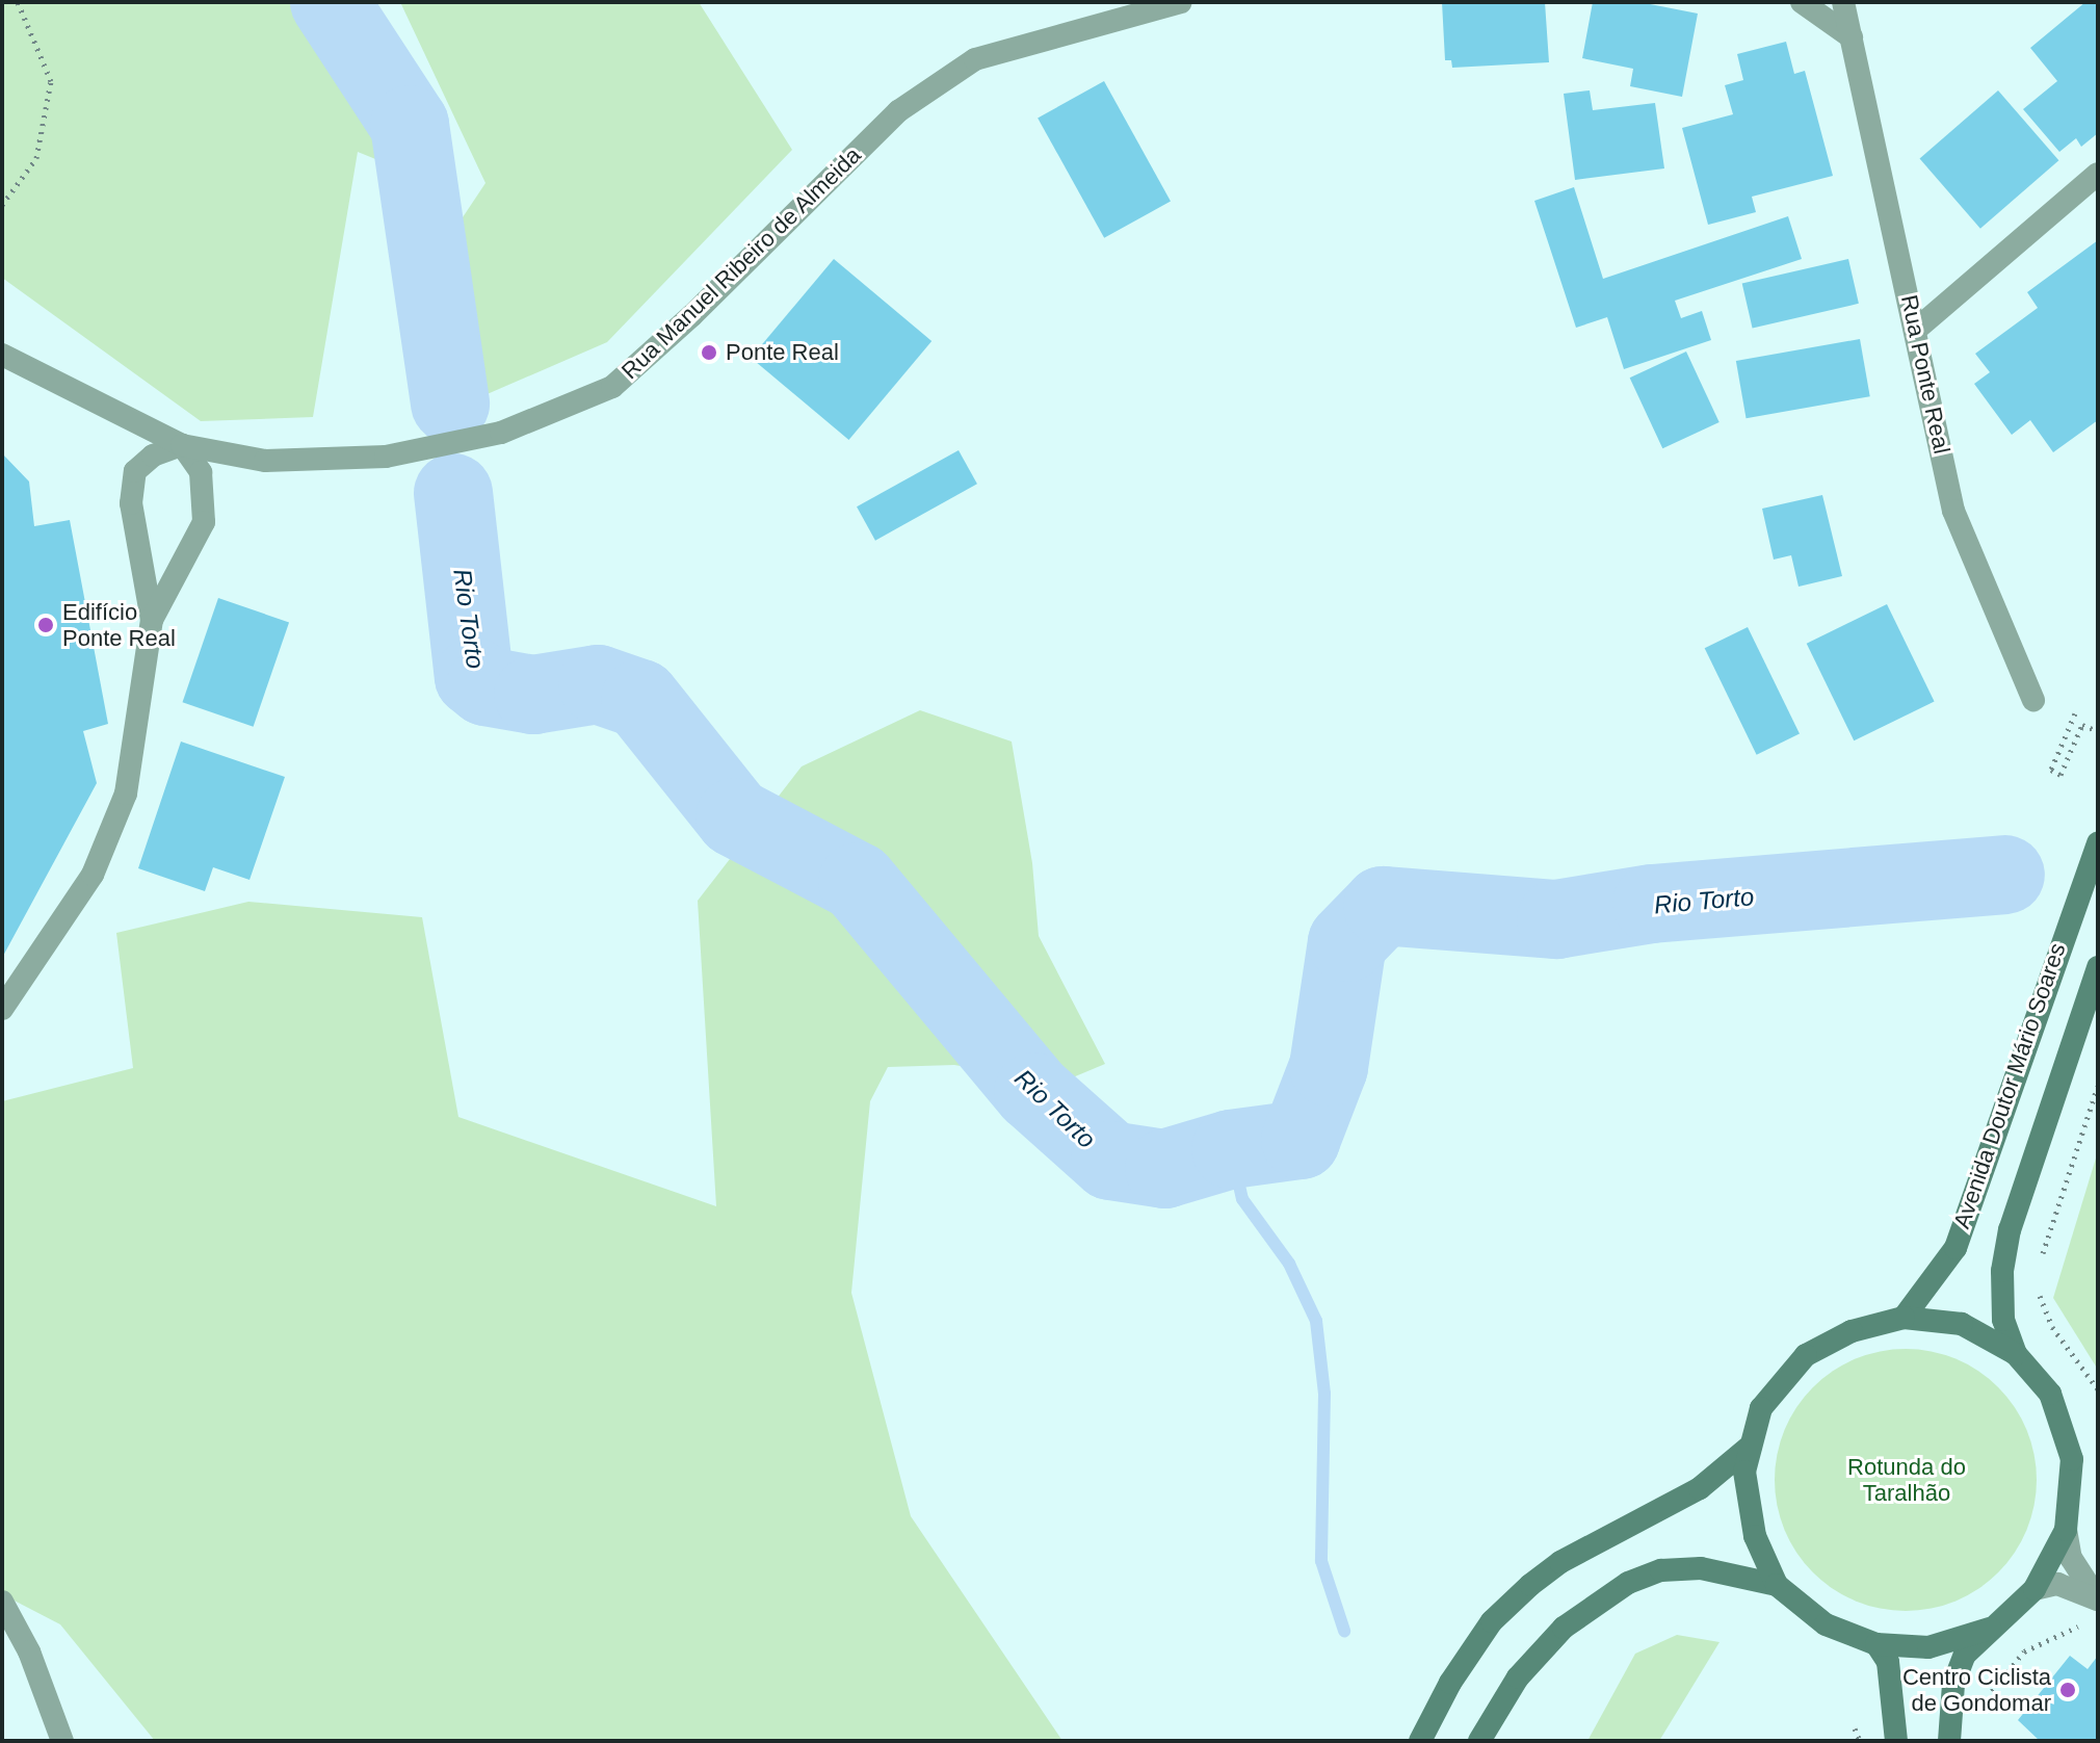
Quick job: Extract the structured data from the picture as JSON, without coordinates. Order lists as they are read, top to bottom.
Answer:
{
  "streets": {
    "main road": ["Avenida Doutor Mário Soares"],
    "street": ["Rua Manuel Ribeiro de Almeida", "Rua Ponte Real"]
  },
  "water": ["Rio Torto"],
  "parks": ["Rotunda do Taralhão"],
  "places": ["Ponte Real", "Edifício Ponte Real", "Centro Ciclista de Gondomar"]
}
